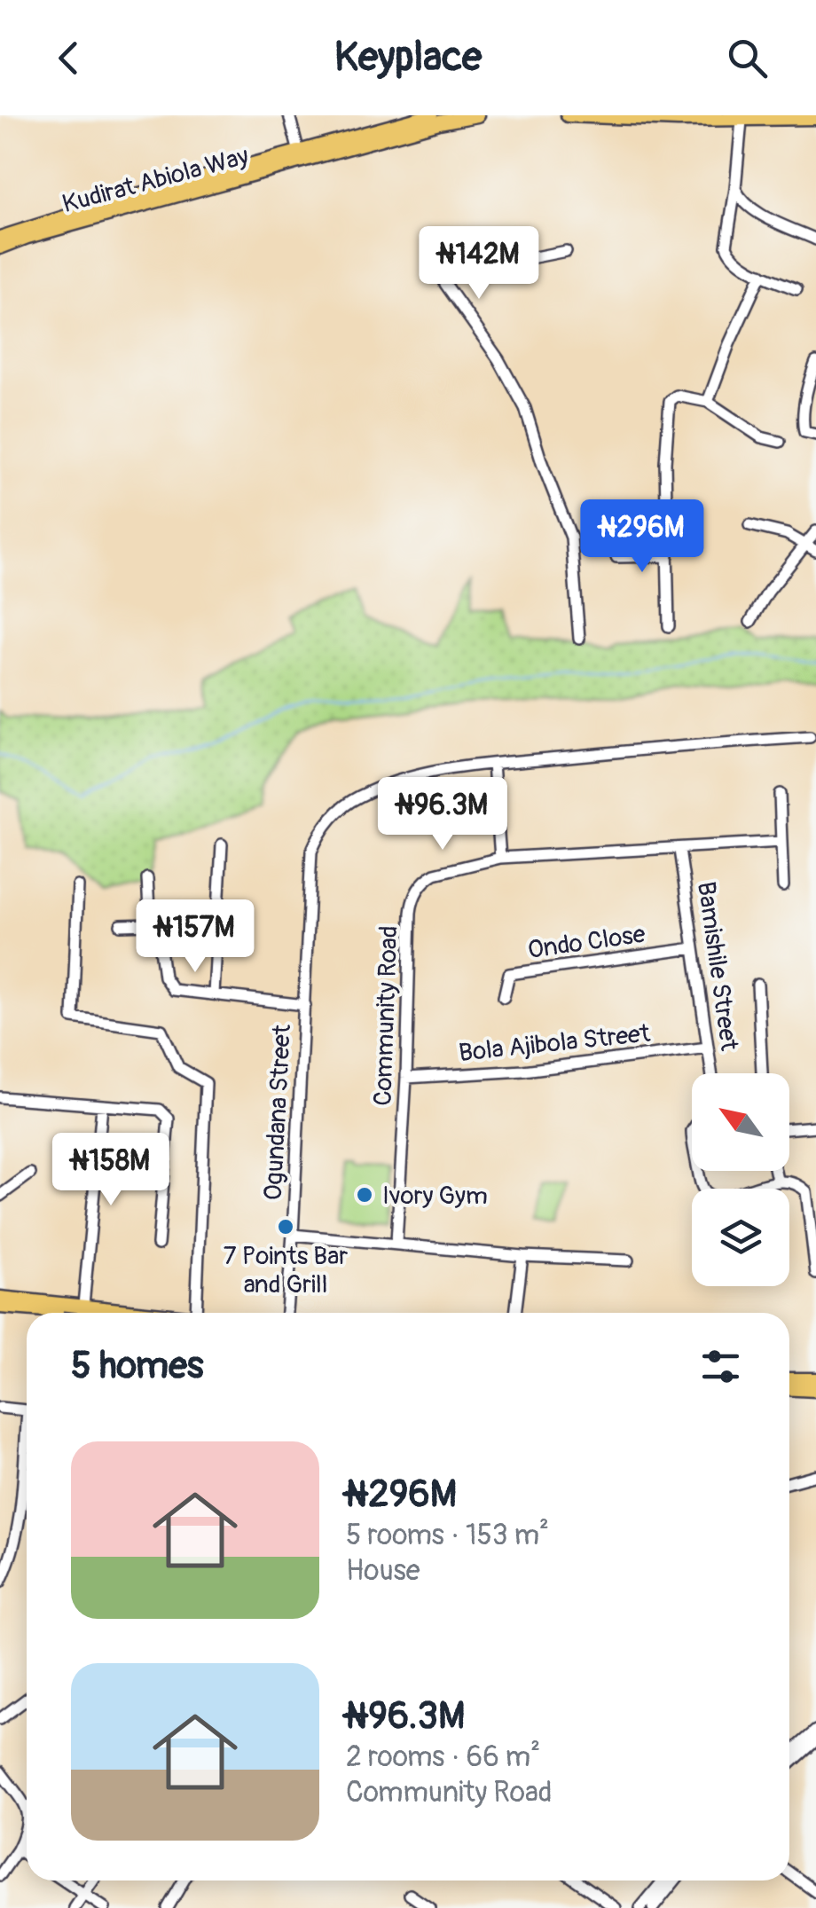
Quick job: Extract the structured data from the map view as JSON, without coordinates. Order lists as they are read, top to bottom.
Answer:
{
  "streets": {
    "main road": ["Kudirat Abiola Way"],
    "street": [
      "Ondo Close",
      "Bamishile Street",
      "Community Road",
      "Bola Ajibola Street",
      "Ogundana Street"
    ]
  },
  "crossings": [
    ["Ondo Close", "Bamishile Street"],
    ["Bamishile Street", "Community Road"],
    ["Bamishile Street", "Bola Ajibola Street"],
    ["Community Road", "Bola Ajibola Street"]
  ],
  "places": ["Ivory Gym", "7 Points Bar and Grill"],
  "north": "top left",
  "page": {
    "header": "Keyplace",
    "price": [
      "₦142M",
      "₦296M",
      "₦96.3M",
      "₦157M",
      "₦158M"
    ],
    "heading": "5 homes",
    "list": [
      {
        "name": "₦296M",
        "note": "5 rooms · 153 m² · House"
      },
      {
        "name": "₦96.3M",
        "note": "2 rooms · 66 m² · Community Road"
      }
    ]
  }
}
